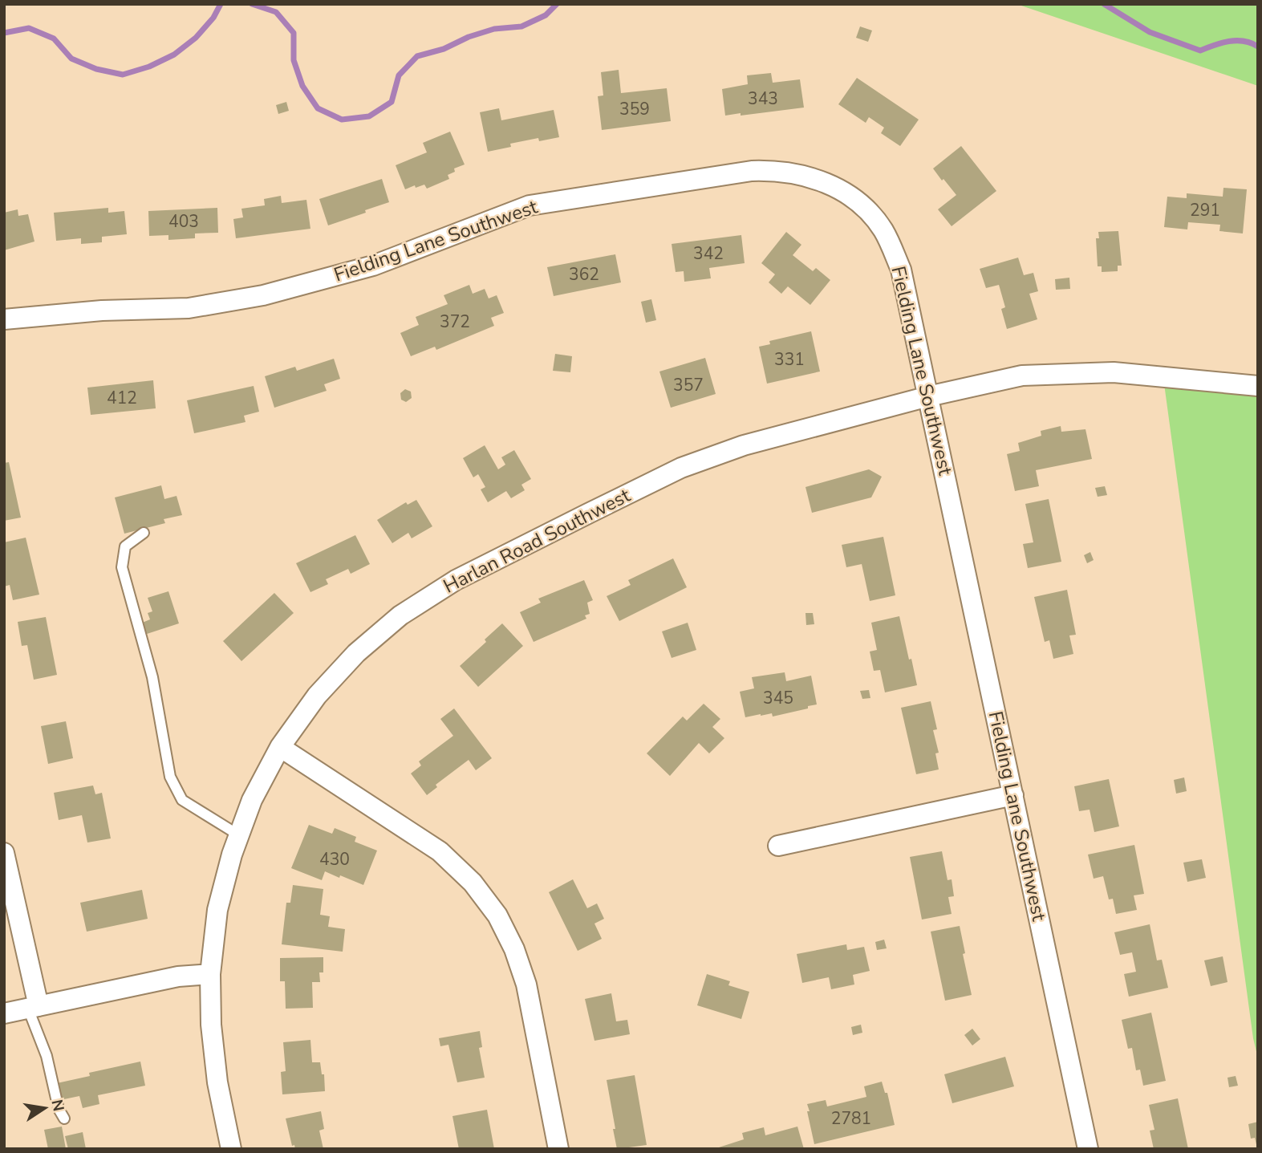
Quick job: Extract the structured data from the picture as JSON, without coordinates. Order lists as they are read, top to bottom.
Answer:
{
  "streets": {
    "street": ["Fielding Lane Southwest", "Harlan Road Southwest"]
  },
  "crossings": [
    ["Fielding Lane Southwest", "Harlan Road Southwest"]
  ],
  "house_numbers": [
    "343",
    "359",
    "291",
    "403",
    "342",
    "362",
    "372",
    "331",
    "357",
    "412",
    "345",
    "430",
    "2781"
  ],
  "north": "right"
}
